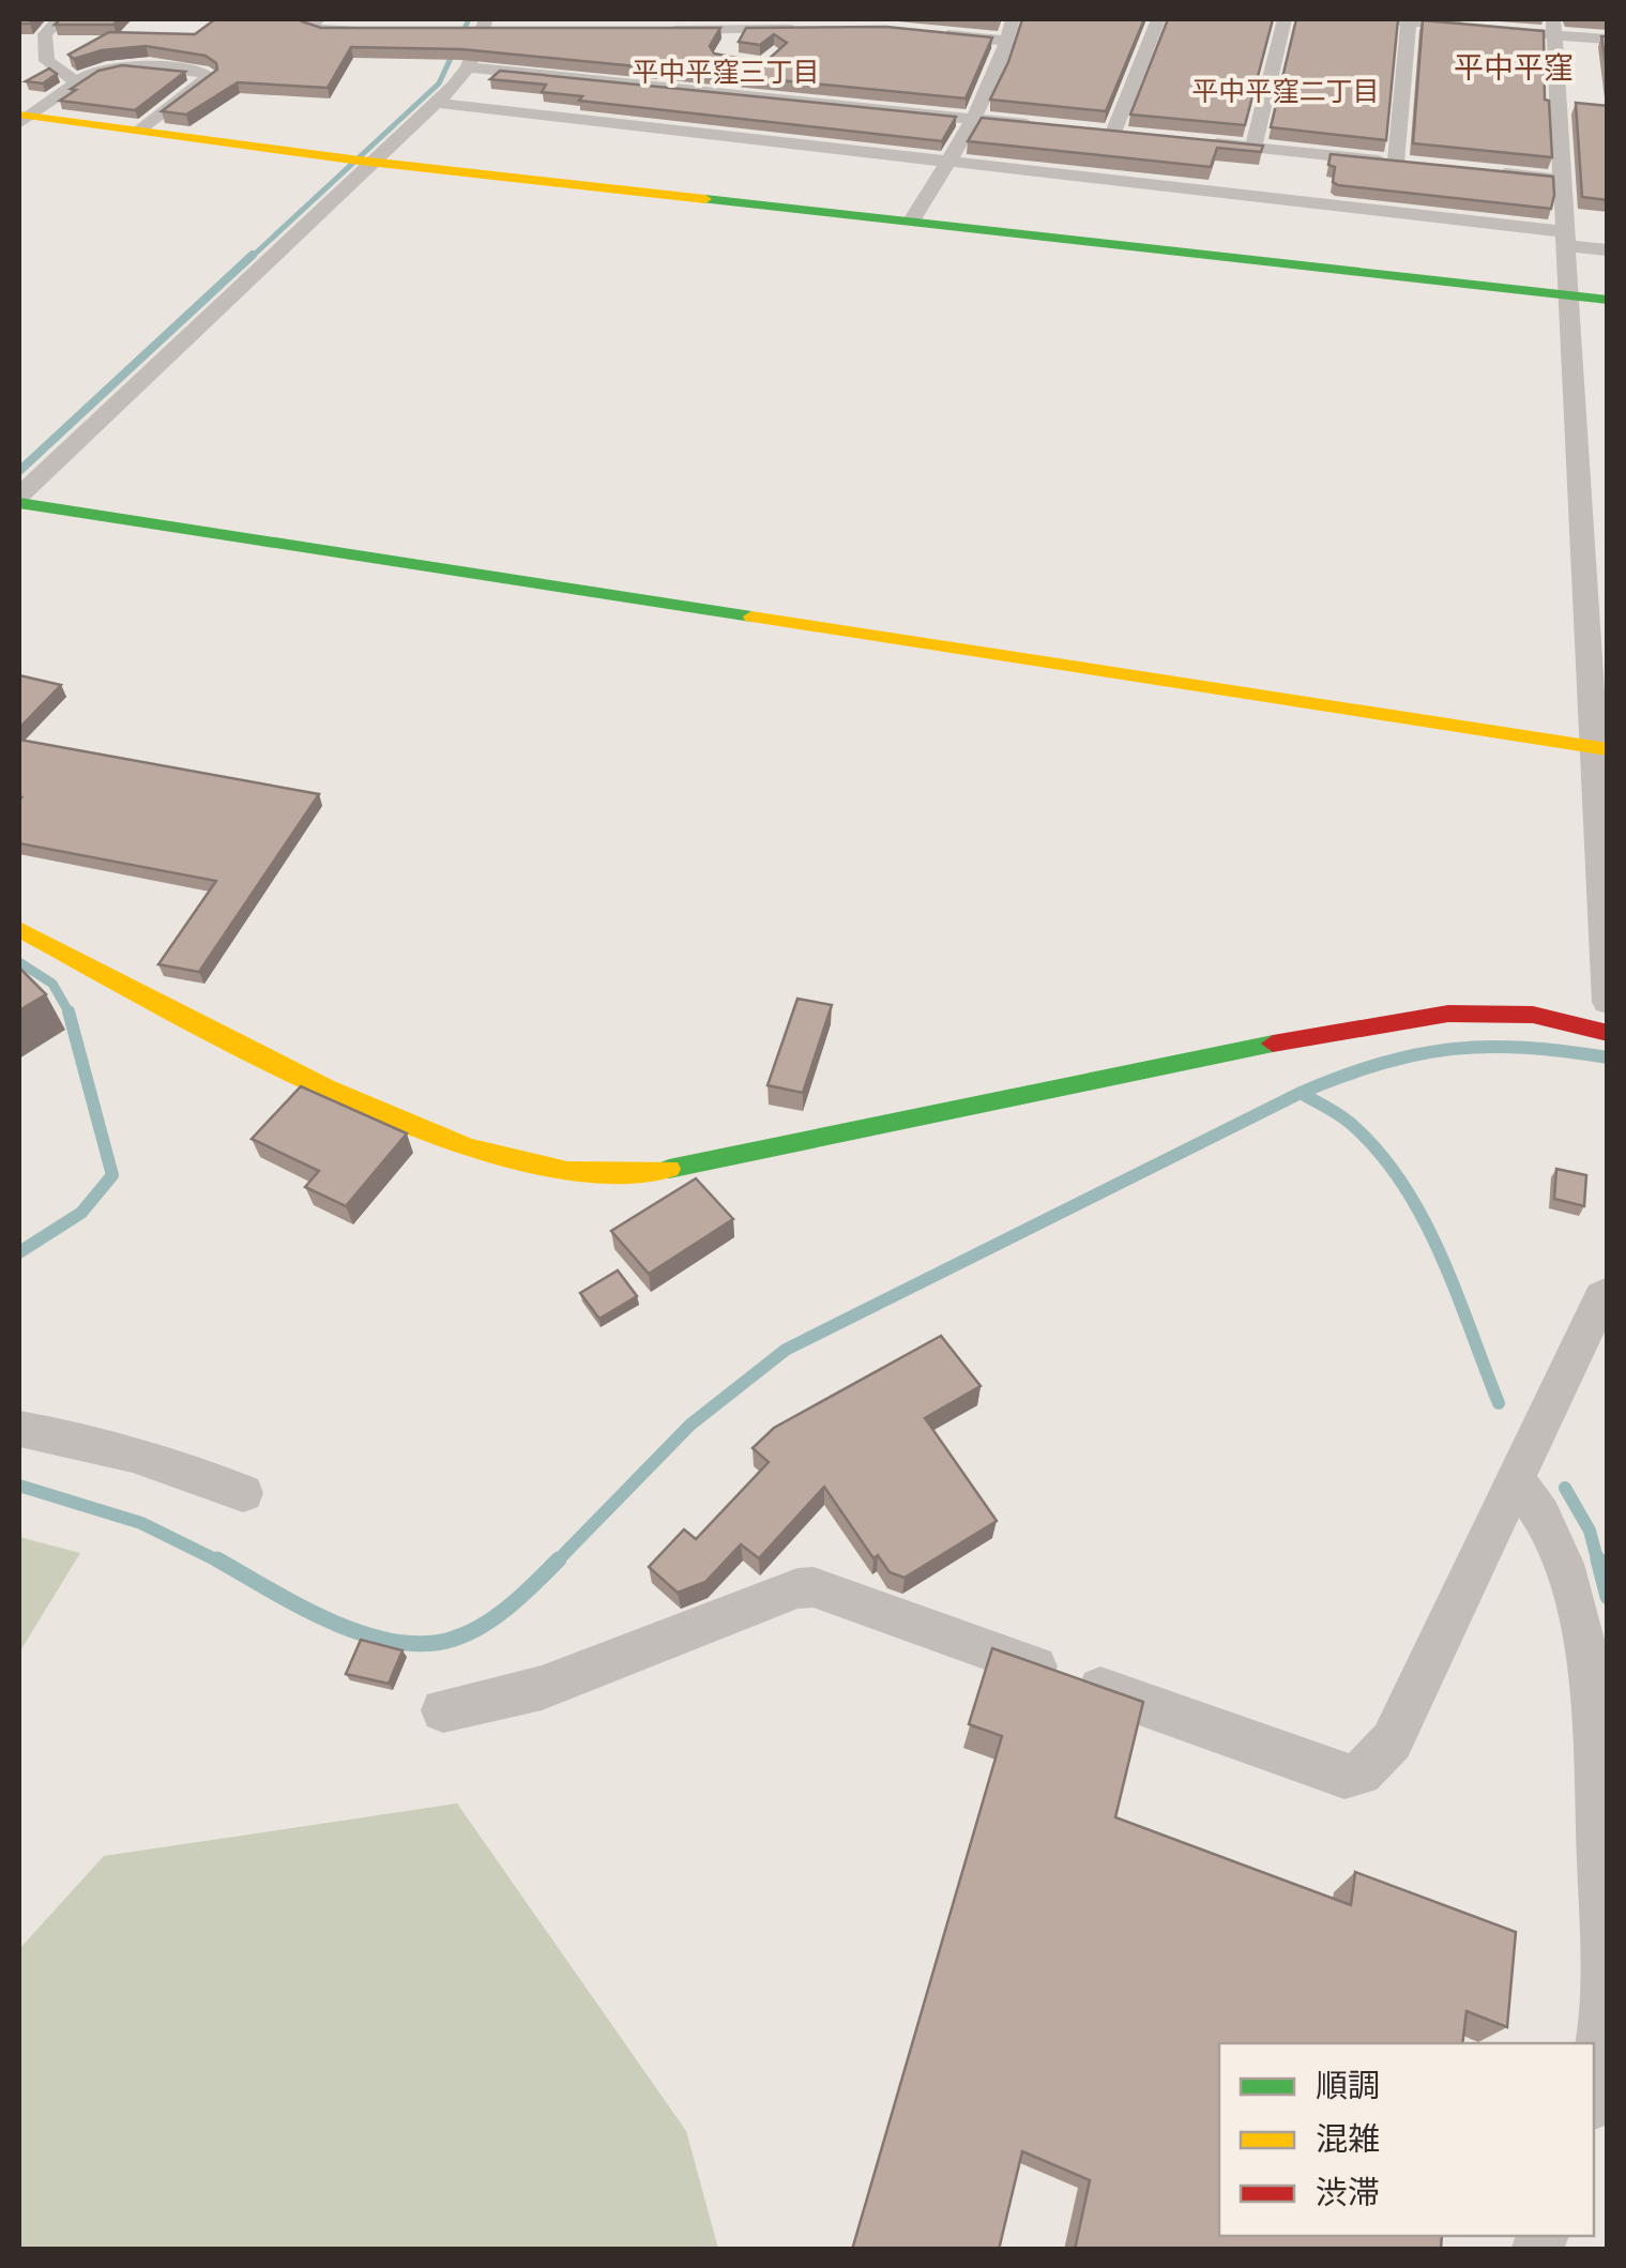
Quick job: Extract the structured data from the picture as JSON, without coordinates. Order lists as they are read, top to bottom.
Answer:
{
  "districts": ["平中平窪", "平中平窪三丁目", "平中平窪二丁目"],
  "legend": ["順調", "混雑", "渋滞"]
}
